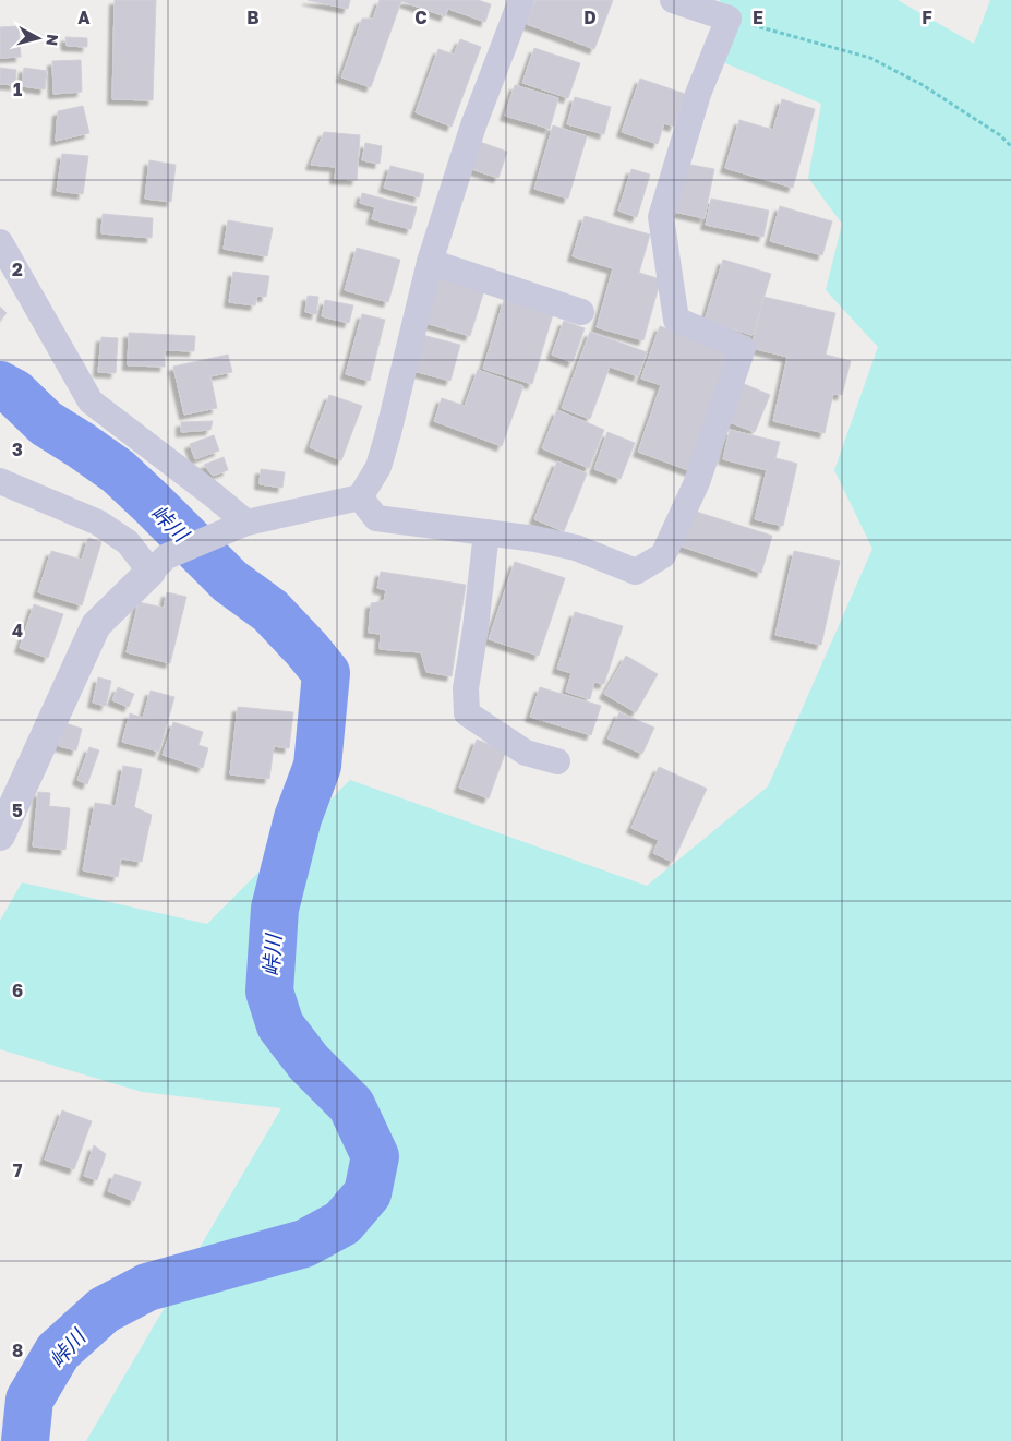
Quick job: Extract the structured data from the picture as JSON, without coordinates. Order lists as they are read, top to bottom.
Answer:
{
  "water": ["峠川"],
  "north": "right",
  "grid": {
    "columns": [
      "A",
      "B",
      "C",
      "D",
      "E",
      "F"
    ],
    "rows": [
      "1",
      "2",
      "3",
      "4",
      "5",
      "6",
      "7",
      "8"
    ]
  }
}
